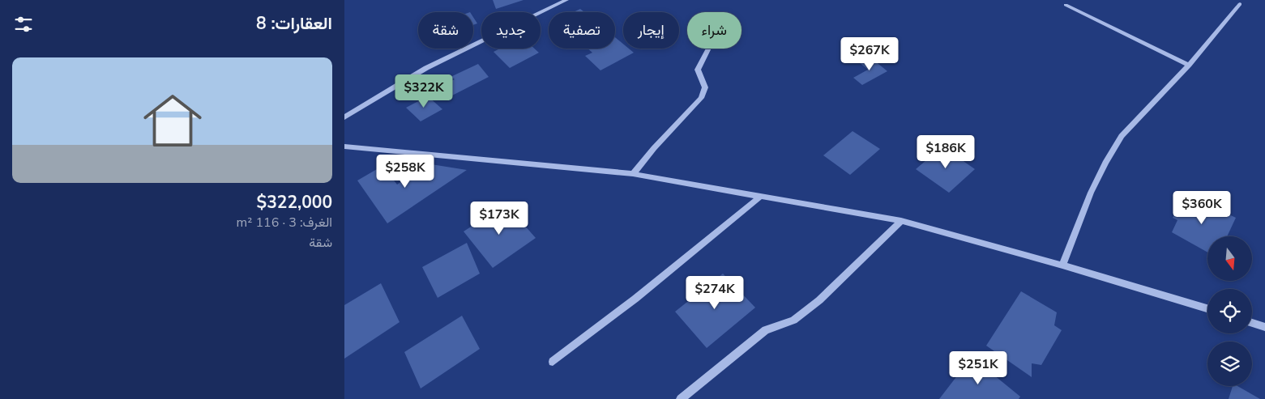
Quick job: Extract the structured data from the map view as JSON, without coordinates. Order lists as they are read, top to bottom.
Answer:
{
  "north": "bottom",
  "page": {
    "heading": "العقارات: 8",
    "chip": [
      "شراء",
      "إيجار",
      "تصفية",
      "جديد",
      "شقة"
    ],
    "price": [
      "$267K",
      "$322K",
      "$186K",
      "$258K",
      "$360K",
      "$173K",
      "$274K",
      "$251K"
    ],
    "list": [
      {
        "name": "$322,000",
        "note": "الغرف: 3 · 116 m² · شقة"
      }
    ]
  }
}
